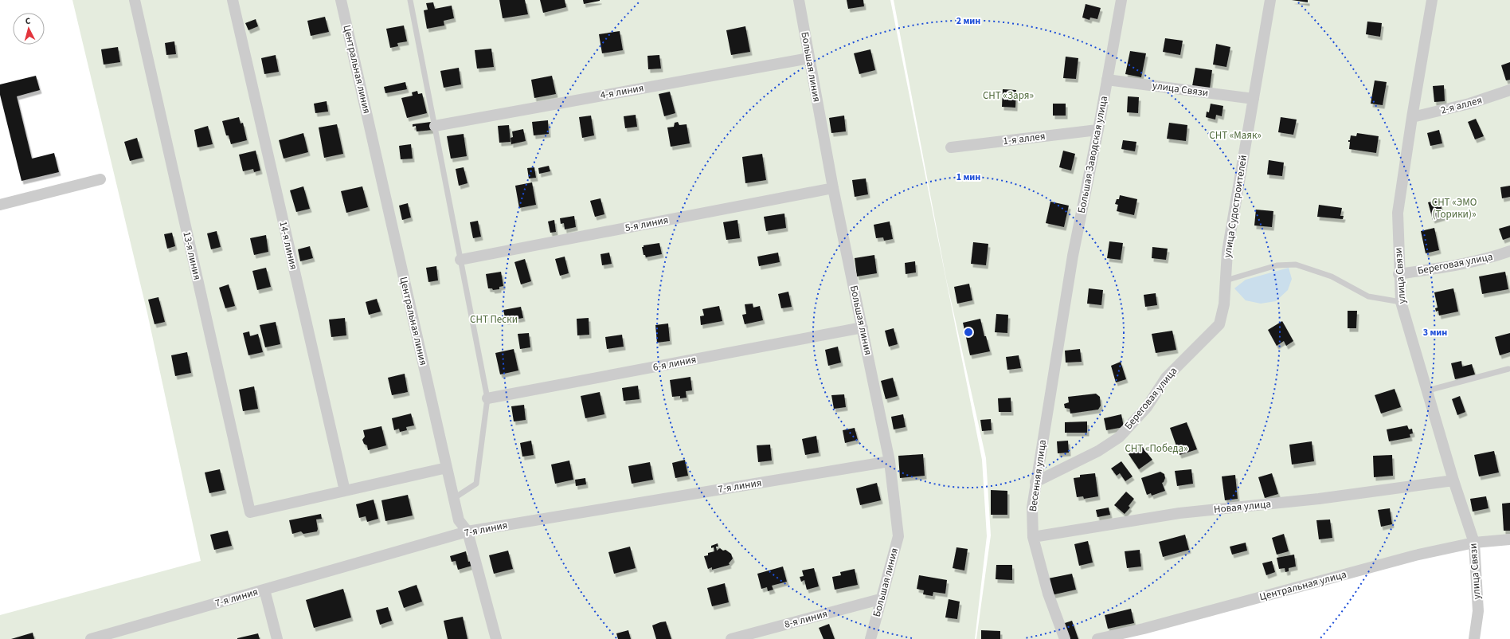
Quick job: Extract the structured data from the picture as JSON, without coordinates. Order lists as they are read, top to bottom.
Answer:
{
  "streets": {
    "street": [
      "Большая линия",
      "Центральная линия",
      "улица Связи",
      "4-я линия",
      "2-я аллея",
      "1-я аллея",
      "Большая Заводская улица",
      "улица Судостроителей",
      "5-я линия",
      "14-я линия",
      "13-я линия",
      "Береговая улица",
      "6-я линия",
      "Весенняя улица",
      "7-я линия",
      "Новая улица",
      "Центральная улица",
      "8-я линия"
    ]
  },
  "crossings": [
    ["Большая линия", "4-я линия"],
    ["Большая линия", "5-я линия"],
    ["Большая линия", "6-я линия"],
    ["Большая линия", "7-я линия"],
    ["Большая линия", "8-я линия"],
    ["Центральная линия", "7-я линия"],
    ["улица Связи", "2-я аллея"],
    ["улица Связи", "Большая Заводская улица"],
    ["улица Связи", "улица Судостроителей"],
    ["улица Связи", "Береговая улица"],
    ["улица Связи", "Новая улица"],
    ["улица Связи", "Центральная улица"],
    ["1-я аллея", "Большая Заводская улица"],
    ["Большая Заводская улица", "Весенняя улица"],
    ["улица Судостроителей", "Береговая улица"],
    ["14-я линия", "13-я линия"],
    ["Береговая улица", "Весенняя улица"],
    ["Весенняя улица", "Новая улица"]
  ],
  "parks": [
    "СНТ «Заря»",
    "СНТ «Маяк»",
    "СНТ «ЭМО (Торики)»",
    "СНТ Пески",
    "СНТ «Победа»"
  ],
  "north": "top",
  "rings": ["2 мин", "1 мин", "3 мин"]
}
